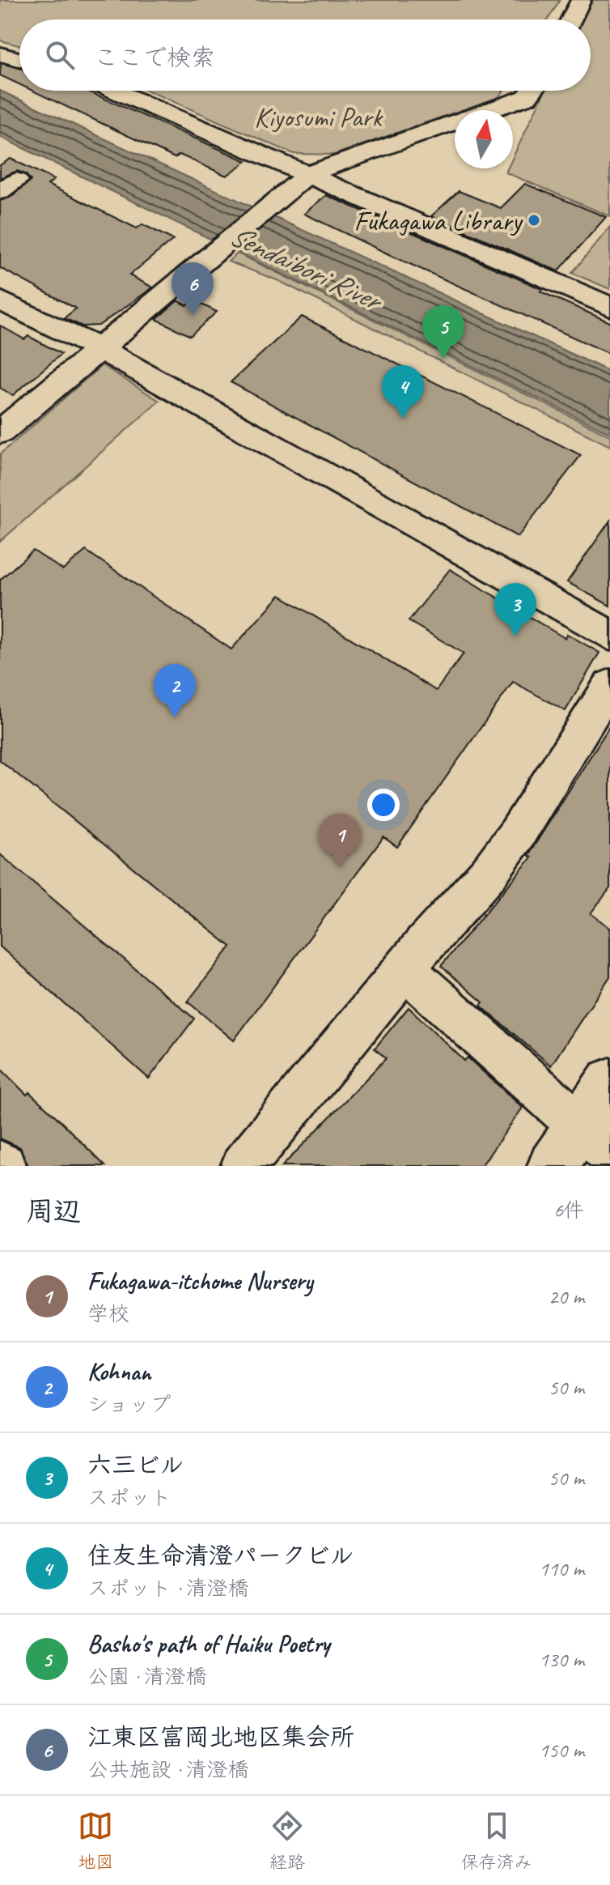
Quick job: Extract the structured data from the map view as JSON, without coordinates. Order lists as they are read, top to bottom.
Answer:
{
  "water": ["Sendaibori River"],
  "parks": ["Kiyosumi Park"],
  "places": ["Fukagawa Library"],
  "north": "top",
  "page": {
    "search": "ここで検索",
    "pins": [
      "6",
      "5",
      "4",
      "3",
      "2",
      "1"
    ],
    "heading": ["周辺", "6件"],
    "list": [
      {
        "mark": "1",
        "name": "Fukagawa-itchome Nursery",
        "note": "学校",
        "value": "20 m"
      },
      {
        "mark": "2",
        "name": "Kohnan",
        "note": "ショップ",
        "value": "50 m"
      },
      {
        "mark": "3",
        "name": "六三ビル",
        "note": "スポット",
        "value": "50 m"
      },
      {
        "mark": "4",
        "name": "住友生命清澄パークビル",
        "note": "スポット · 清澄橋",
        "value": "110 m"
      },
      {
        "mark": "5",
        "name": "Basho's path of Haiku Poetry",
        "note": "公園 · 清澄橋",
        "value": "130 m"
      },
      {
        "mark": "6",
        "name": "江東区富岡北地区集会所",
        "note": "公共施設 · 清澄橋",
        "value": "150 m"
      }
    ],
    "nav": ["地図", "経路", "保存済み"]
  }
}
